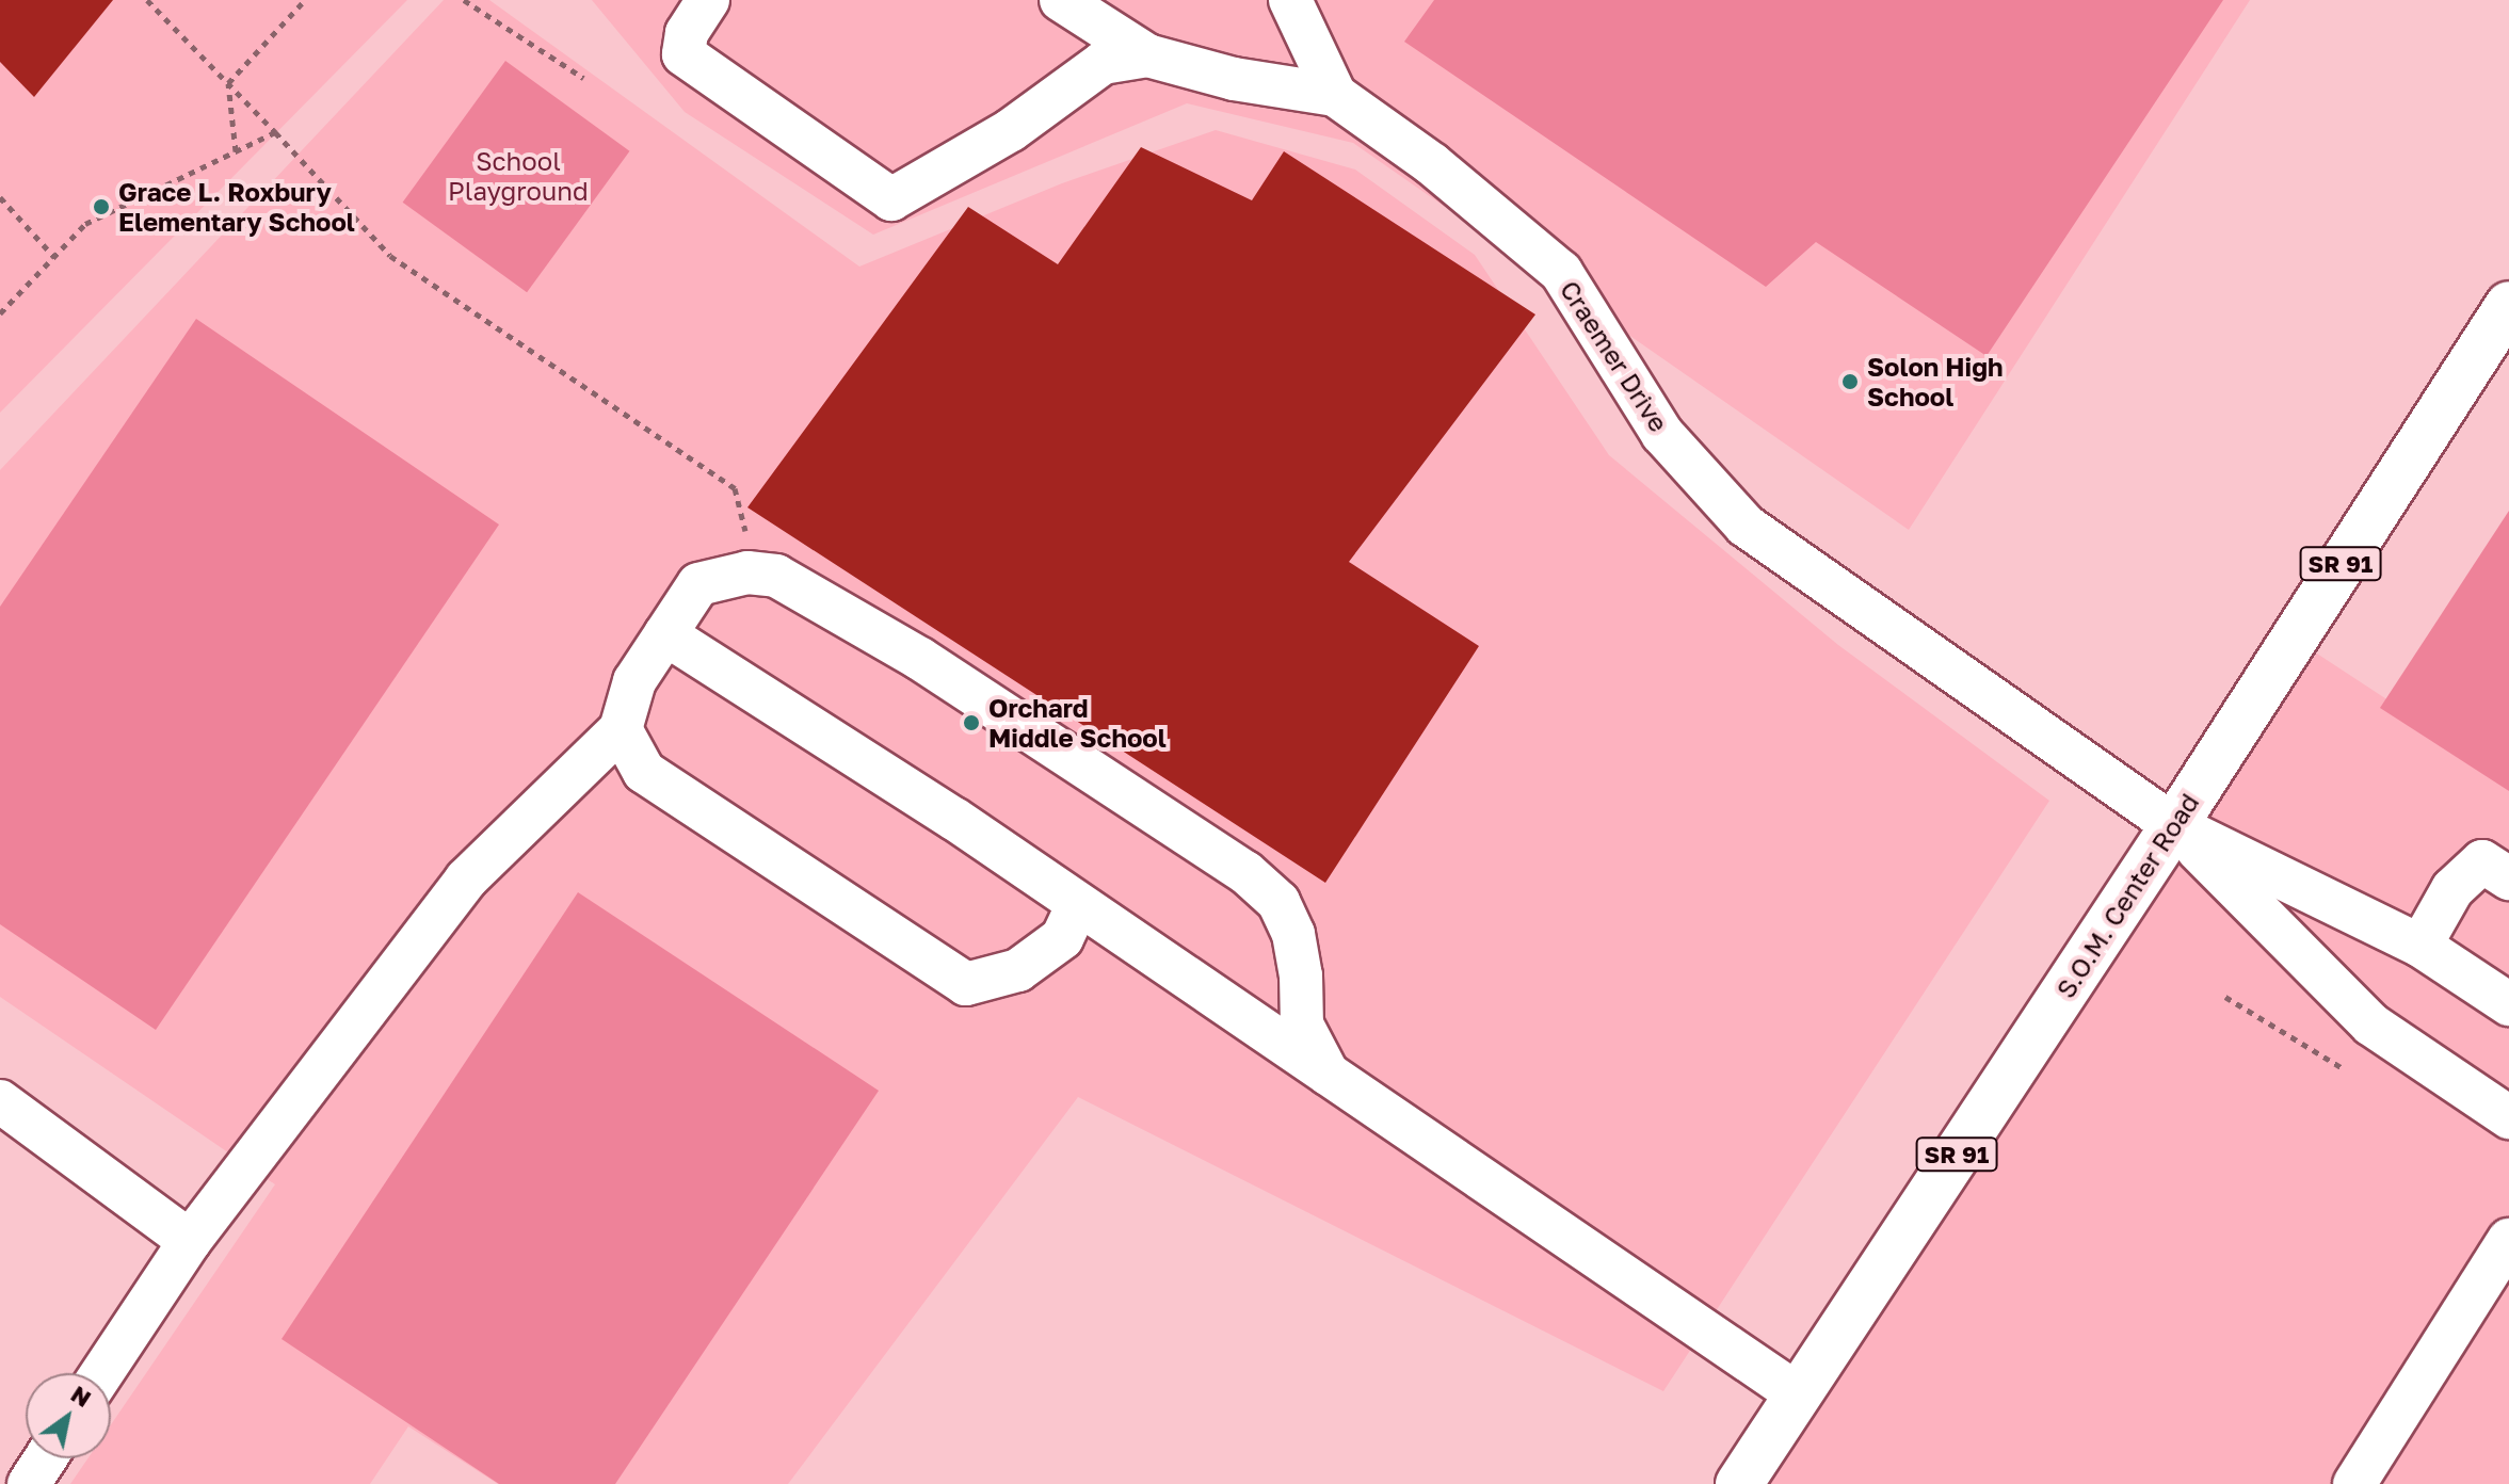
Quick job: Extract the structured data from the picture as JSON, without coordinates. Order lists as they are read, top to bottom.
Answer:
{
  "streets": {
    "main road": ["SR 91", "S.O.M. Center Road"],
    "lane": ["Craemer Drive"]
  },
  "crossings": [
    ["Craemer Drive", "S.O.M. Center Road"]
  ],
  "parks": ["School Playground"],
  "places": ["Grace L. Roxbury Elementary School", "Solon High School", "Orchard Middle School"],
  "north": "top right"
}
